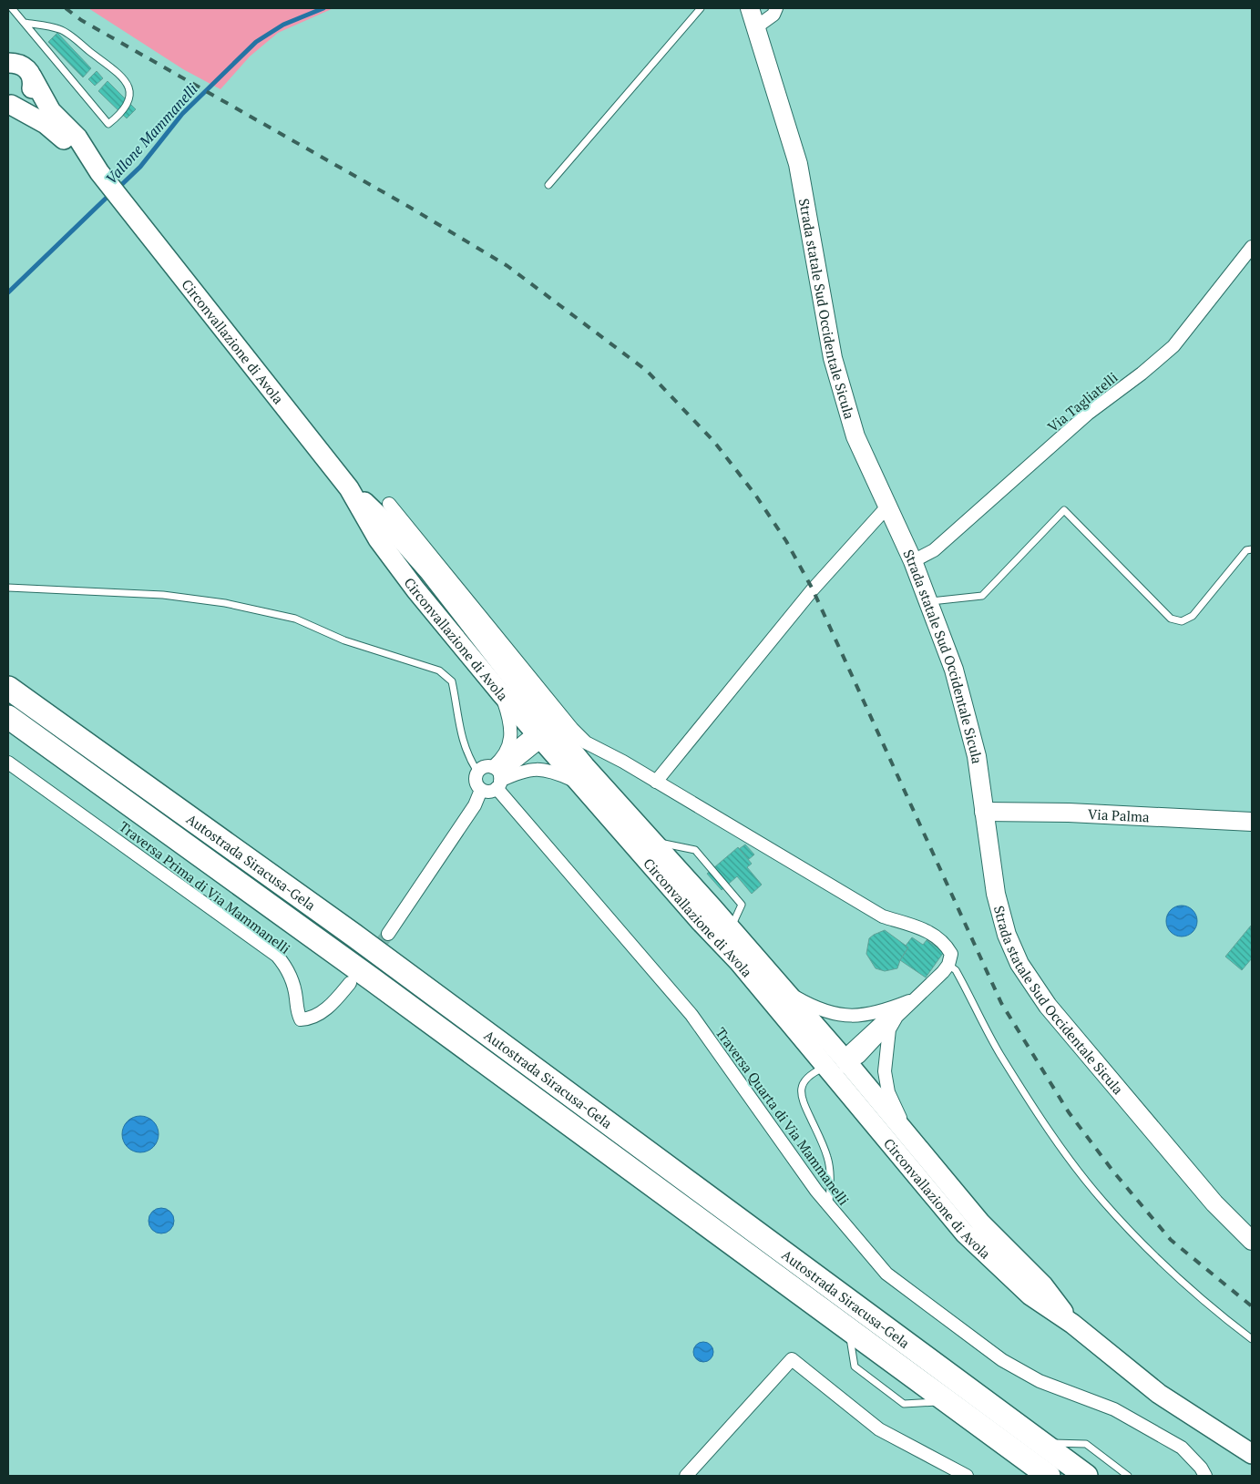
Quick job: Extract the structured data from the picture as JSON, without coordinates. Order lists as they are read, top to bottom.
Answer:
{
  "streets": {
    "highway": ["Autostrada Siracusa-Gela"],
    "main road": ["Strada statale Sud Occidentale Sicula", "Circonvallazione di Avola", "Via Palma"],
    "street": ["Via Tagliatelli", "Traversa Prima di Via Mammanelli", "Traversa Quarta di Via Mammanelli"]
  },
  "crossings": [
    ["Strada statale Sud Occidentale Sicula", "Via Tagliatelli"],
    ["Strada statale Sud Occidentale Sicula", "Via Palma"]
  ],
  "water": ["Vallone Mammanelli"]
}
